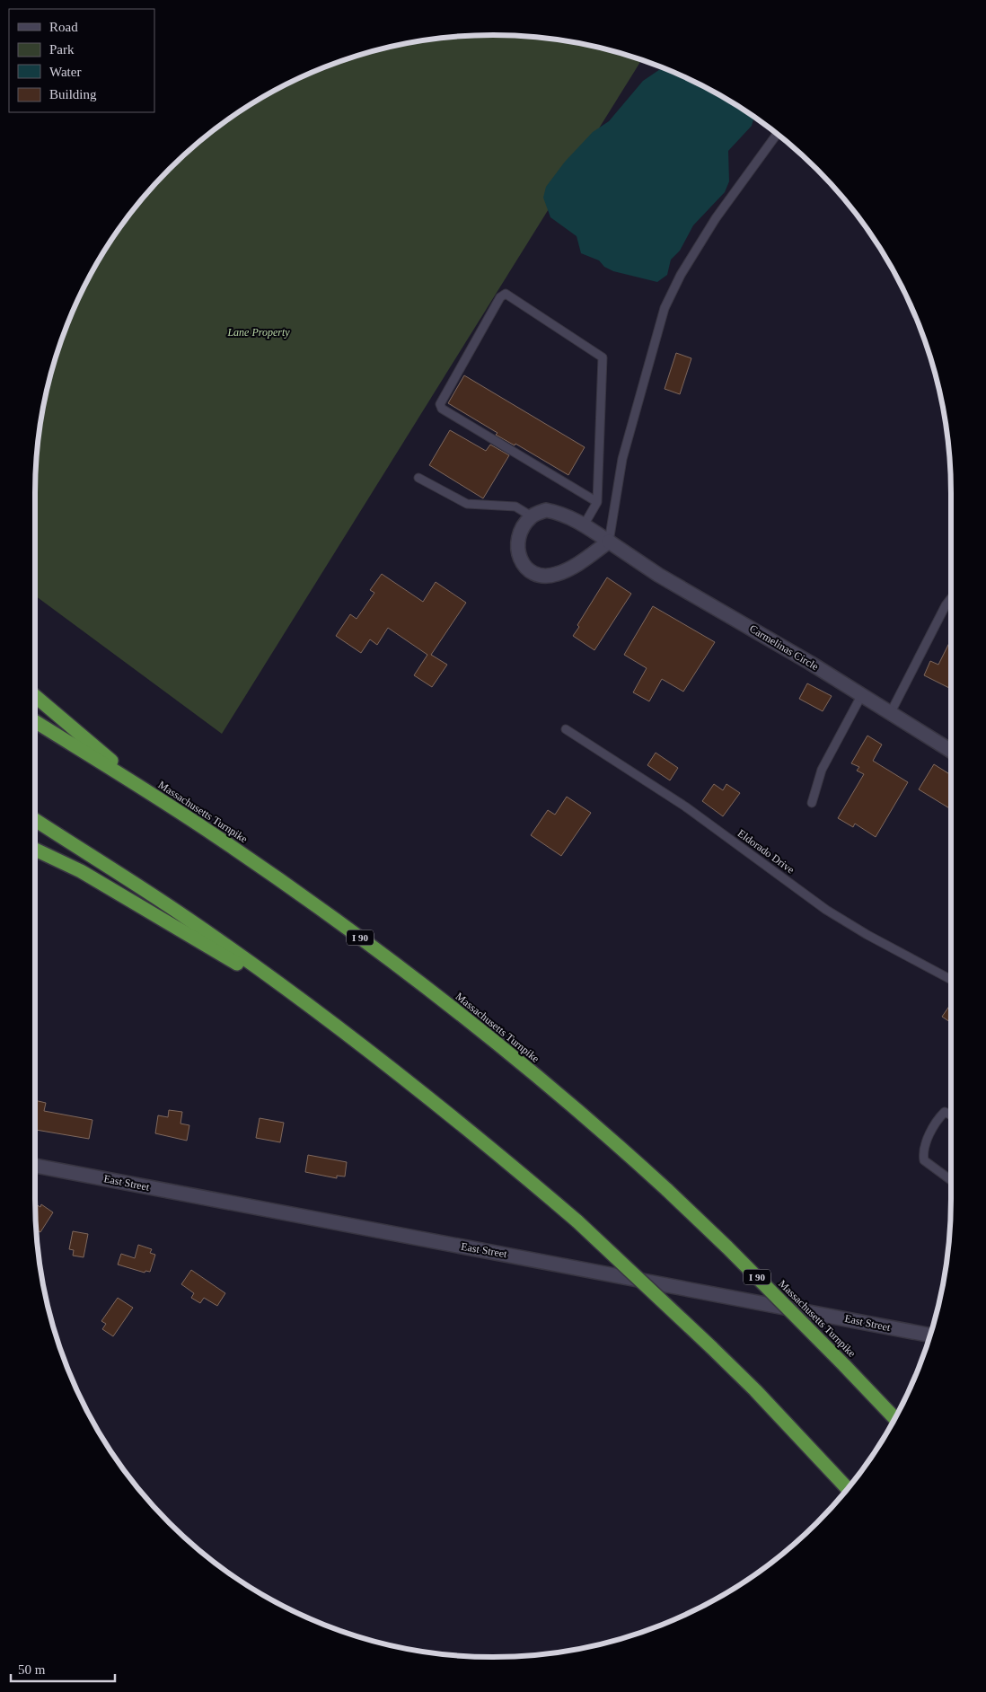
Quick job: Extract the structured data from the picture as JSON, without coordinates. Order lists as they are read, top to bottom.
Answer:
{
  "streets": {
    "highway": ["Massachusetts Turnpike", "I 90"],
    "main road": ["Carmelinas Circle", "East Street"],
    "lane": ["Eldorado Drive"]
  },
  "parks": ["Lane Property"],
  "legend": [
    "Road",
    "Park",
    "Water",
    "Building"
  ],
  "scale_bar": "50 m"
}
